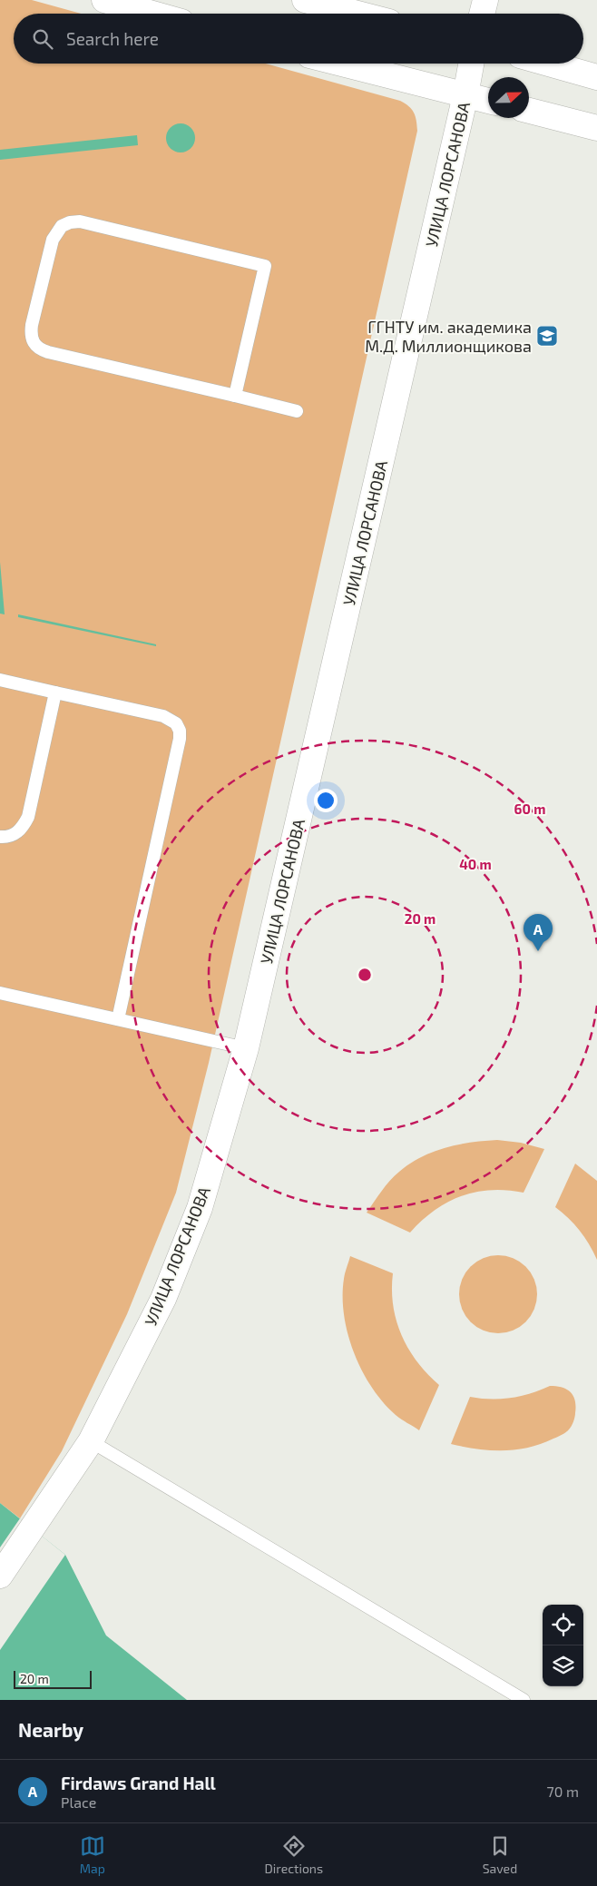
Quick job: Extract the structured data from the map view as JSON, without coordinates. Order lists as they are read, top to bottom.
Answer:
{
  "streets": {
    "main road": ["УЛИЦА ЛОРСАНОВА"]
  },
  "places": {
    "school or university": ["ГГНТУ им. академика М.Д. Миллионщикова"]
  },
  "scale_bar": "20 m",
  "north": "right",
  "page": {
    "search": "Search here",
    "pins": "A",
    "scale": "20 m",
    "heading": "Nearby",
    "list": [
      {
        "mark": "A",
        "name": "Firdaws Grand Hall",
        "note": "Place",
        "value": "70 m"
      }
    ],
    "nav": ["Map", "Directions", "Saved"]
  },
  "rings": ["60 m", "40 m", "20 m"]
}
